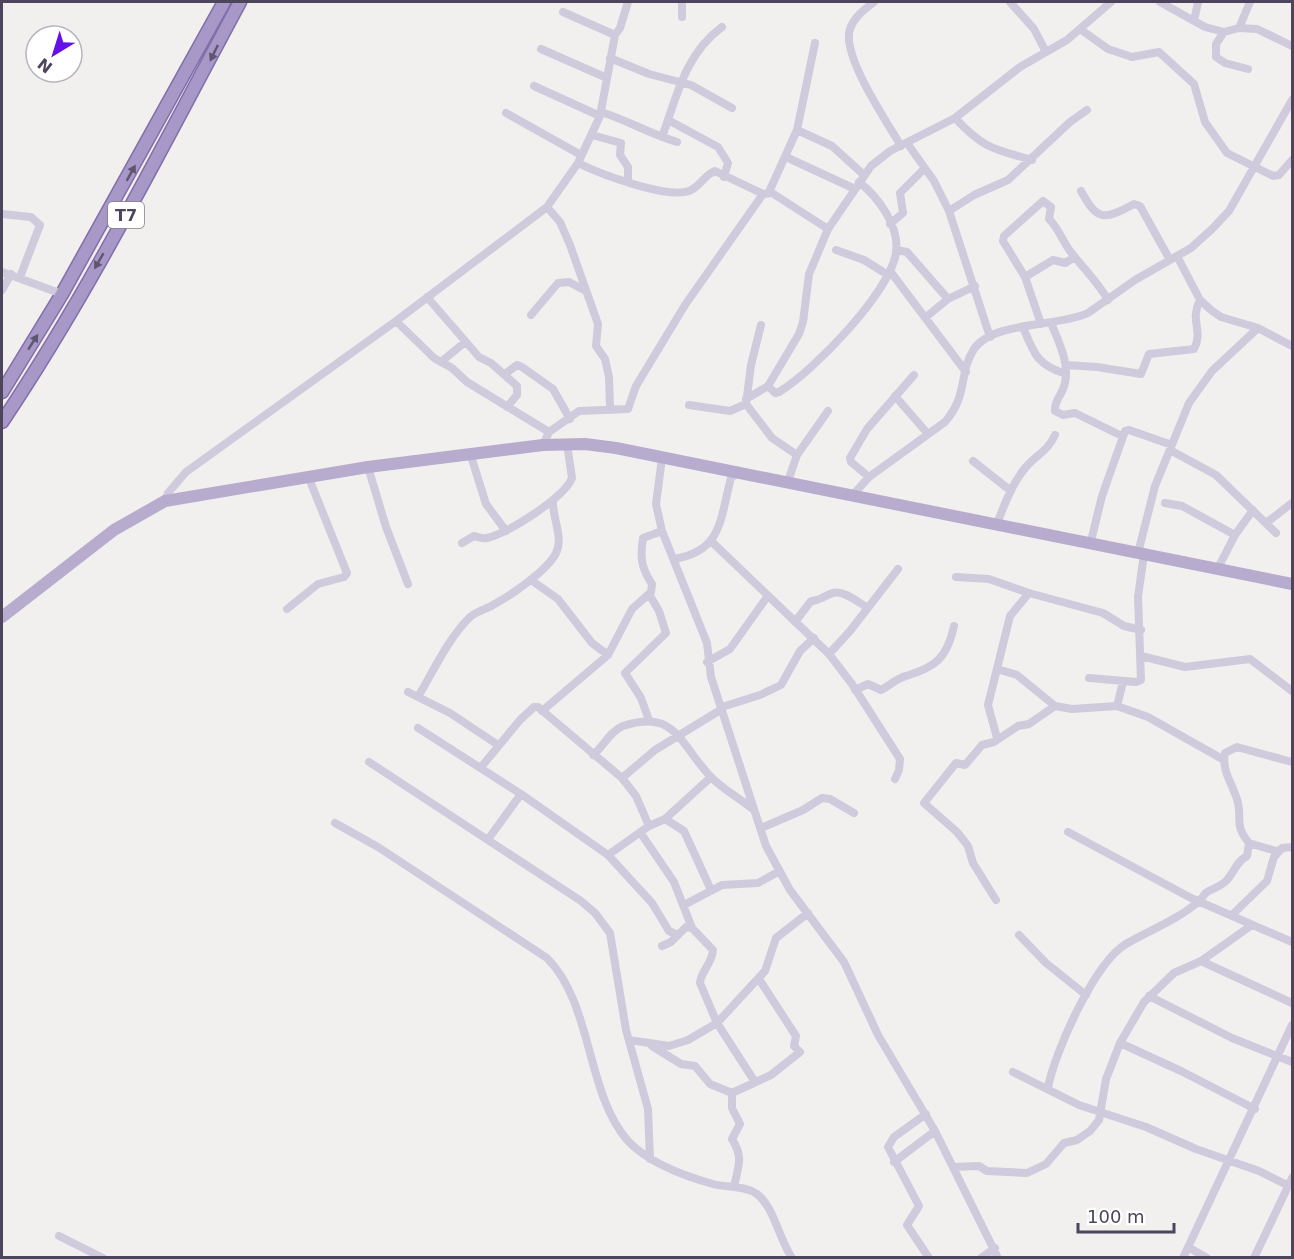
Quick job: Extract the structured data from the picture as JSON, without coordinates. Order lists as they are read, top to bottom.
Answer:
{
  "streets": {
    "highway": ["T7"]
  },
  "scale_bar": "100 m",
  "north": "bottom left"
}
